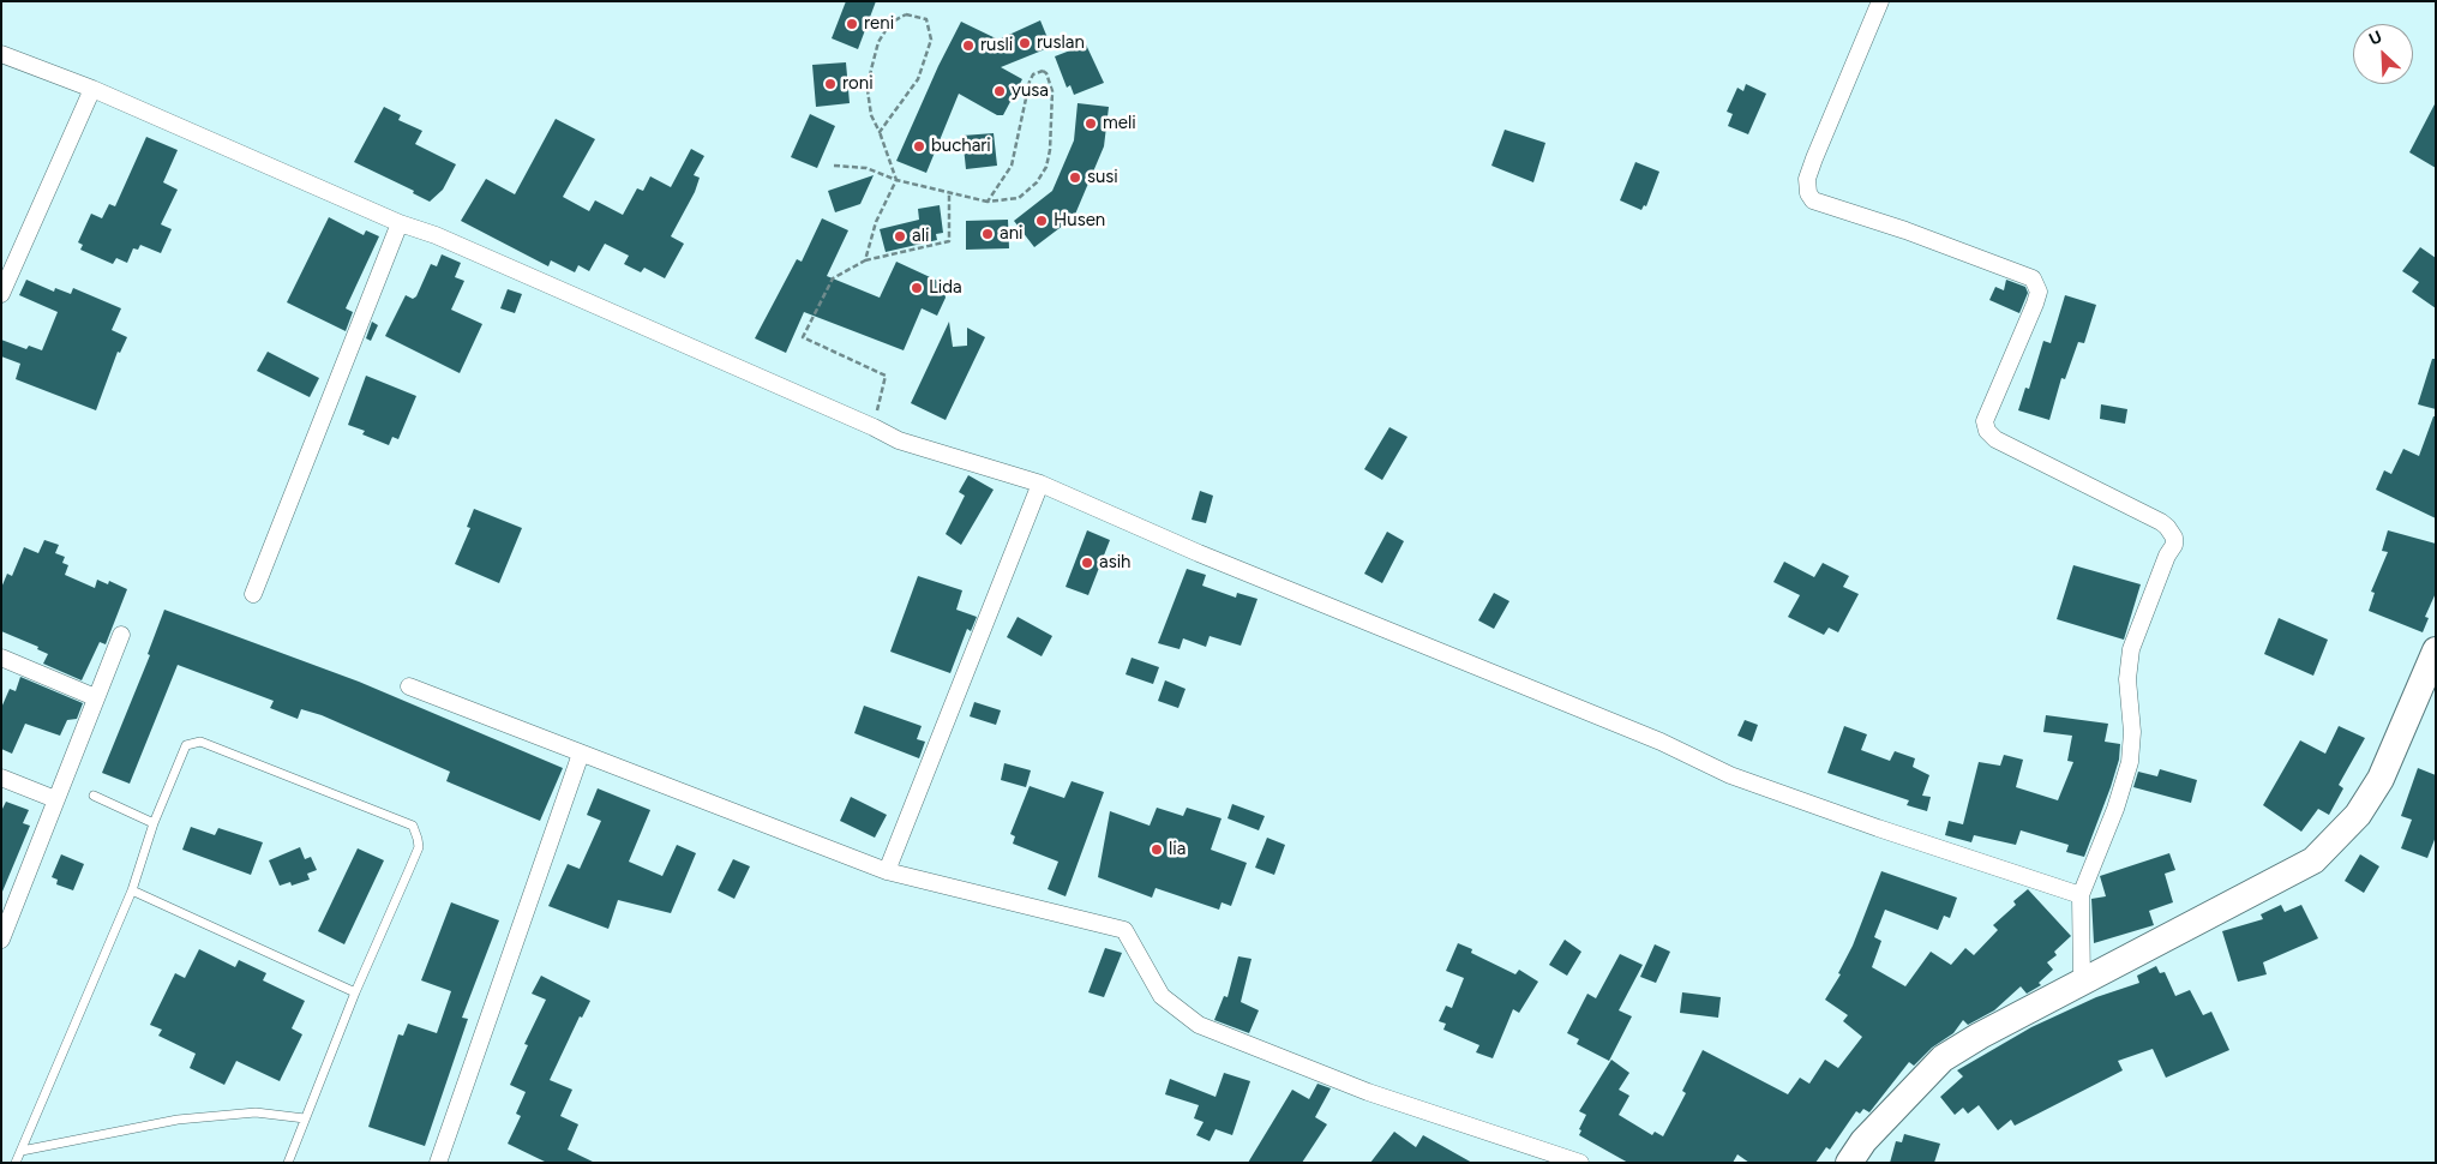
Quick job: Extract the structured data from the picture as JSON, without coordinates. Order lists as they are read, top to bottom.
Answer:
{
  "places": [
    "reni",
    "ruslan",
    "rusli",
    "roni",
    "yusa",
    "meli",
    "buchari",
    "susi",
    "Husen",
    "ani",
    "ali",
    "Lida",
    "asih",
    "lia"
  ],
  "north": "top left"
}
